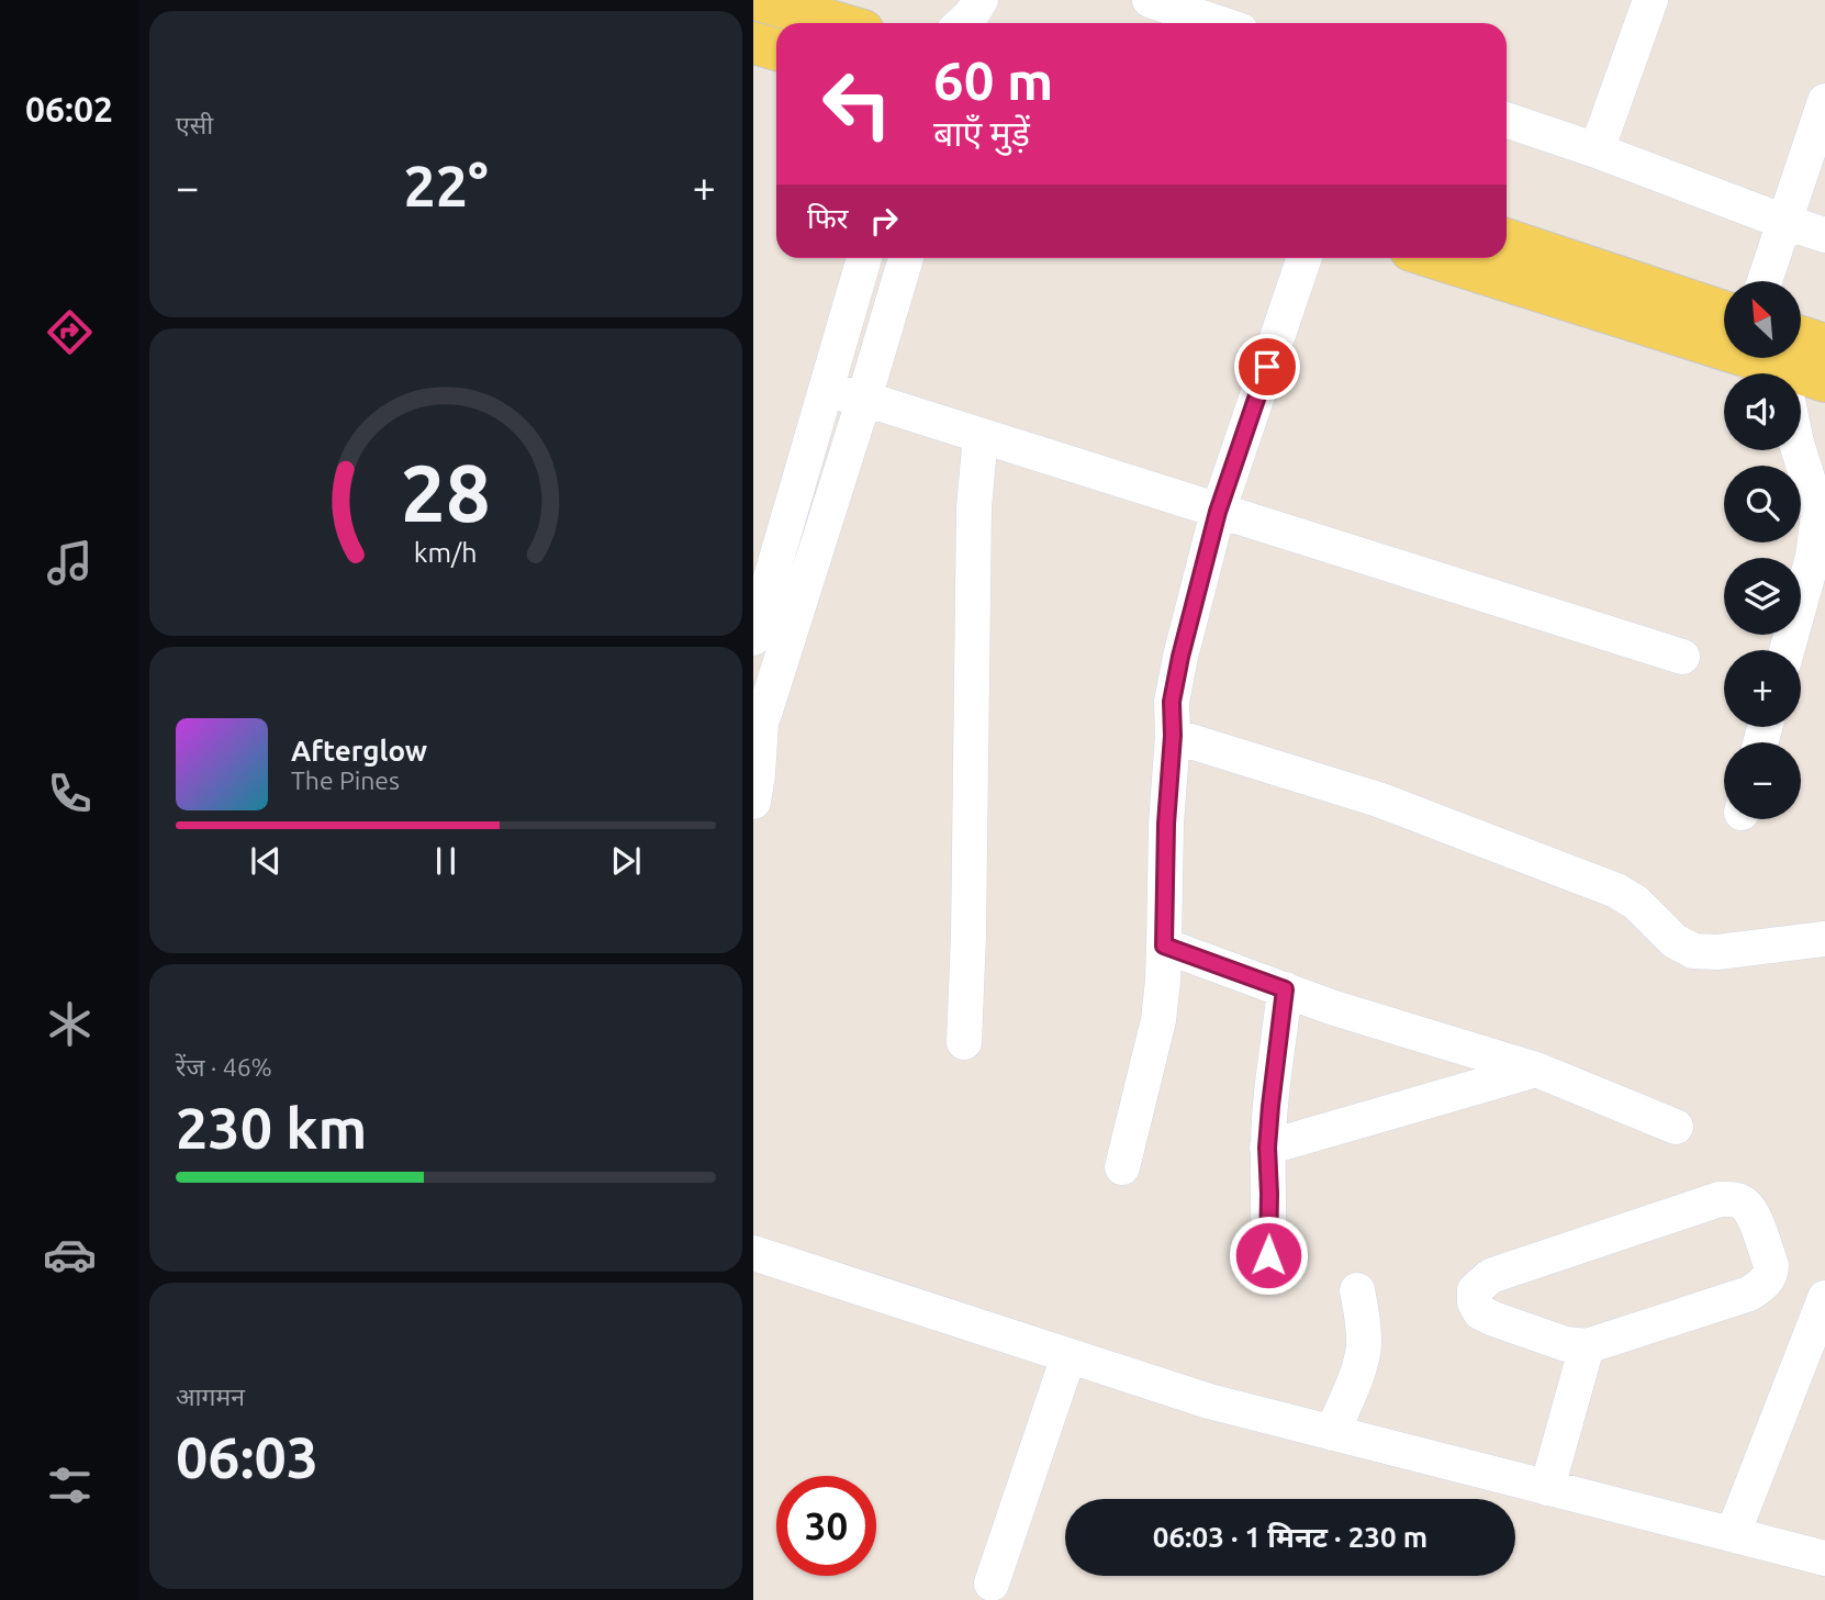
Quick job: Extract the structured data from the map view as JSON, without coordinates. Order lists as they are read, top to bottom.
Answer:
{
  "north": "top left",
  "page": {
    "tabs": "06:02",
    "tile": [
      "एसी",
      ["रेंज · 46%", "230 km"],
      ["आगमन", "06:03"]
    ],
    "turn": ["60 m", "बाएँ मुड़ें"],
    "heat": ["−", "22°", "+"],
    "then": "फिर",
    "map_buttons": ["+", "−"],
    "song": ["Afterglow", "The Pines"],
    "limit": "30",
    "trip": "06:03 · 1 मिनट · 230 m",
    "gauge": ["28", "km/h"]
  }
}
